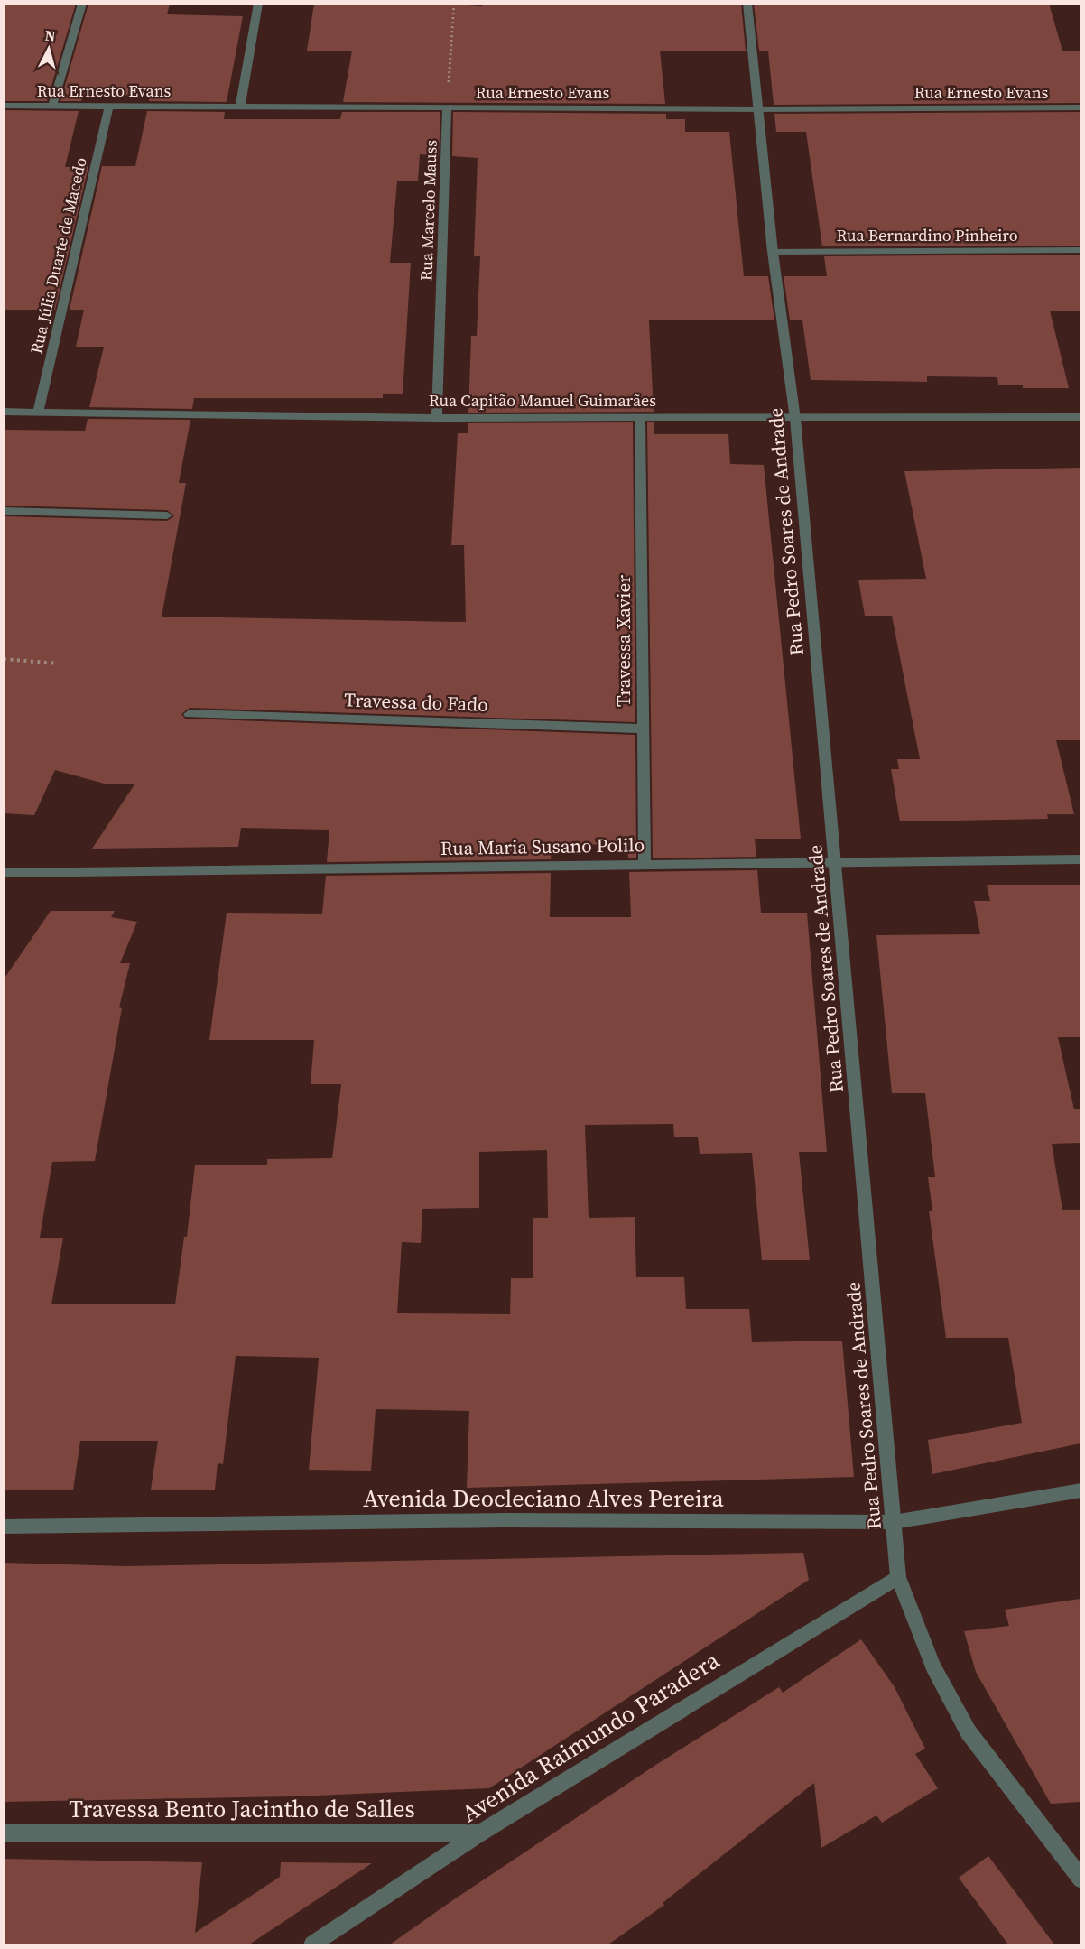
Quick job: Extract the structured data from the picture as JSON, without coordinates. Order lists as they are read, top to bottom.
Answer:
{
  "streets": {
    "street": [
      "Rua Ernesto Evans",
      "Rua Marcelo Mauss",
      "Rua Bernardino Pinheiro",
      "Rua Júlia Duarte de Macedo",
      "Rua Capitão Manuel Guimarães",
      "Rua Pedro Soares de Andrade",
      "Travessa Xavier",
      "Travessa do Fado",
      "Rua Maria Susano Polilo",
      "Avenida Deocleciano Alves Pereira",
      "Avenida Raimundo Paradera",
      "Travessa Bento Jacintho de Salles"
    ]
  },
  "crossings": [
    ["Rua Ernesto Evans", "Rua Marcelo Mauss"],
    ["Rua Ernesto Evans", "Rua Júlia Duarte de Macedo"],
    ["Rua Ernesto Evans", "Rua Pedro Soares de Andrade"],
    ["Rua Marcelo Mauss", "Rua Capitão Manuel Guimarães"],
    ["Rua Bernardino Pinheiro", "Rua Pedro Soares de Andrade"],
    ["Rua Júlia Duarte de Macedo", "Rua Capitão Manuel Guimarães"],
    ["Rua Capitão Manuel Guimarães", "Rua Pedro Soares de Andrade"],
    ["Rua Capitão Manuel Guimarães", "Travessa Xavier"],
    ["Rua Pedro Soares de Andrade", "Rua Maria Susano Polilo"],
    ["Rua Pedro Soares de Andrade", "Avenida Deocleciano Alves Pereira"],
    ["Rua Pedro Soares de Andrade", "Avenida Raimundo Paradera"],
    ["Travessa Xavier", "Travessa do Fado"],
    ["Travessa Xavier", "Rua Maria Susano Polilo"],
    ["Avenida Raimundo Paradera", "Travessa Bento Jacintho de Salles"]
  ],
  "north": "top"
}
